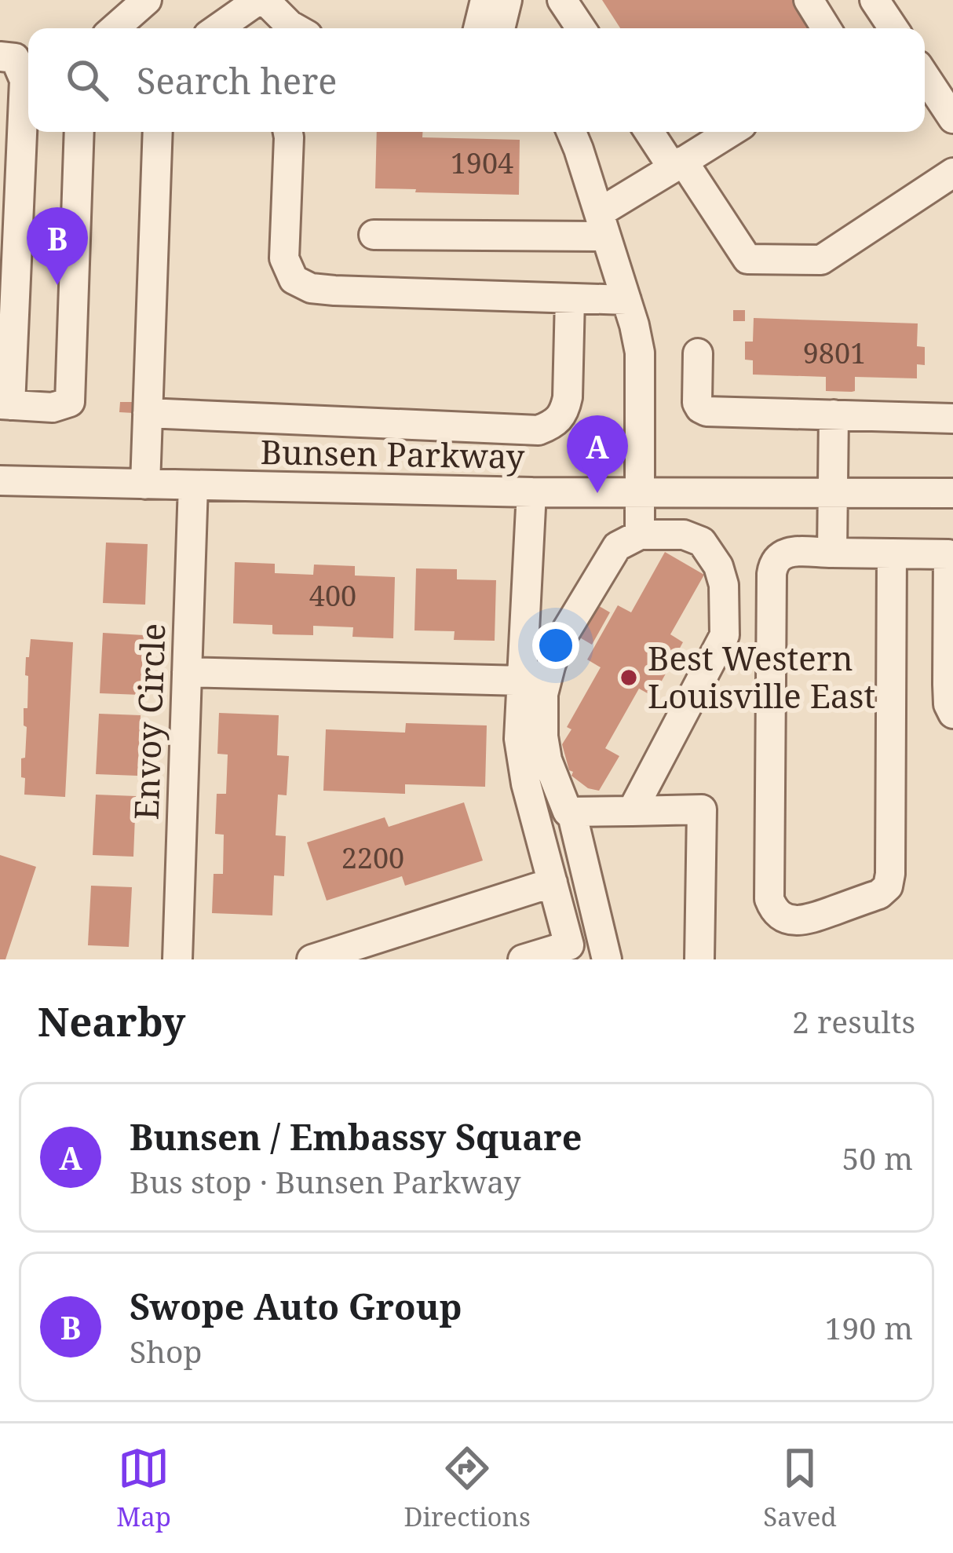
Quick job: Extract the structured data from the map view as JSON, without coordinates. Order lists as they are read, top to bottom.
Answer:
{
  "streets": {
    "street": ["Bunsen Parkway", "Envoy Circle"]
  },
  "crossings": [
    ["Bunsen Parkway", "Envoy Circle"]
  ],
  "places": ["Best Western Louisville East"],
  "house_numbers": [
    "1904",
    "9801",
    "400",
    "2200"
  ],
  "page": {
    "search": "Search here",
    "pins": ["B", "A"],
    "heading": ["Nearby", "2 results"],
    "list": [
      {
        "mark": "A",
        "name": "Bunsen / Embassy Square",
        "note": "Bus stop · Bunsen Parkway",
        "value": "50 m"
      },
      {
        "mark": "B",
        "name": "Swope Auto Group",
        "note": "Shop",
        "value": "190 m"
      }
    ],
    "nav": ["Map", "Directions", "Saved"]
  }
}
